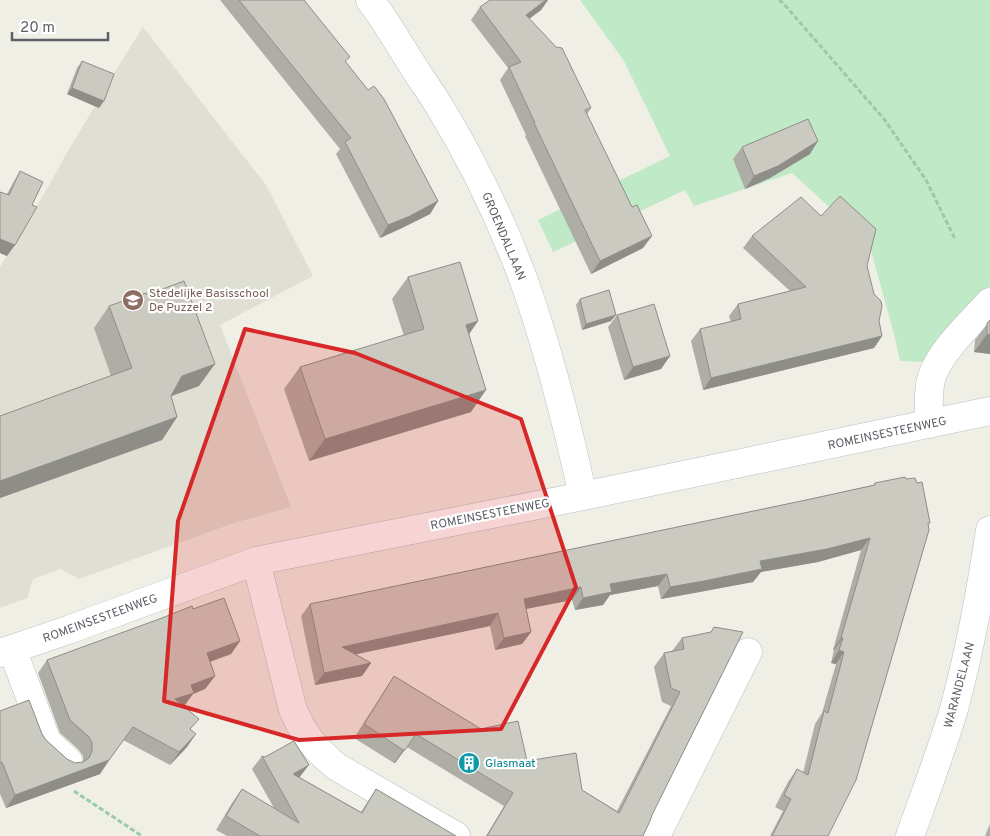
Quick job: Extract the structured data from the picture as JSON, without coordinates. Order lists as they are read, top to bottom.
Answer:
{
  "streets": {
    "street": ["GROENDALLAAN", "ROMEINSESTEENWEG", "WARANDELAAN"]
  },
  "crossings": [
    ["GROENDALLAAN", "ROMEINSESTEENWEG"]
  ],
  "places": {
    "school or university": ["Stedelijke Basisschool De Puzzel 2"],
    "building": ["Glasmaat"]
  },
  "scale_bar": "20 m"
}
